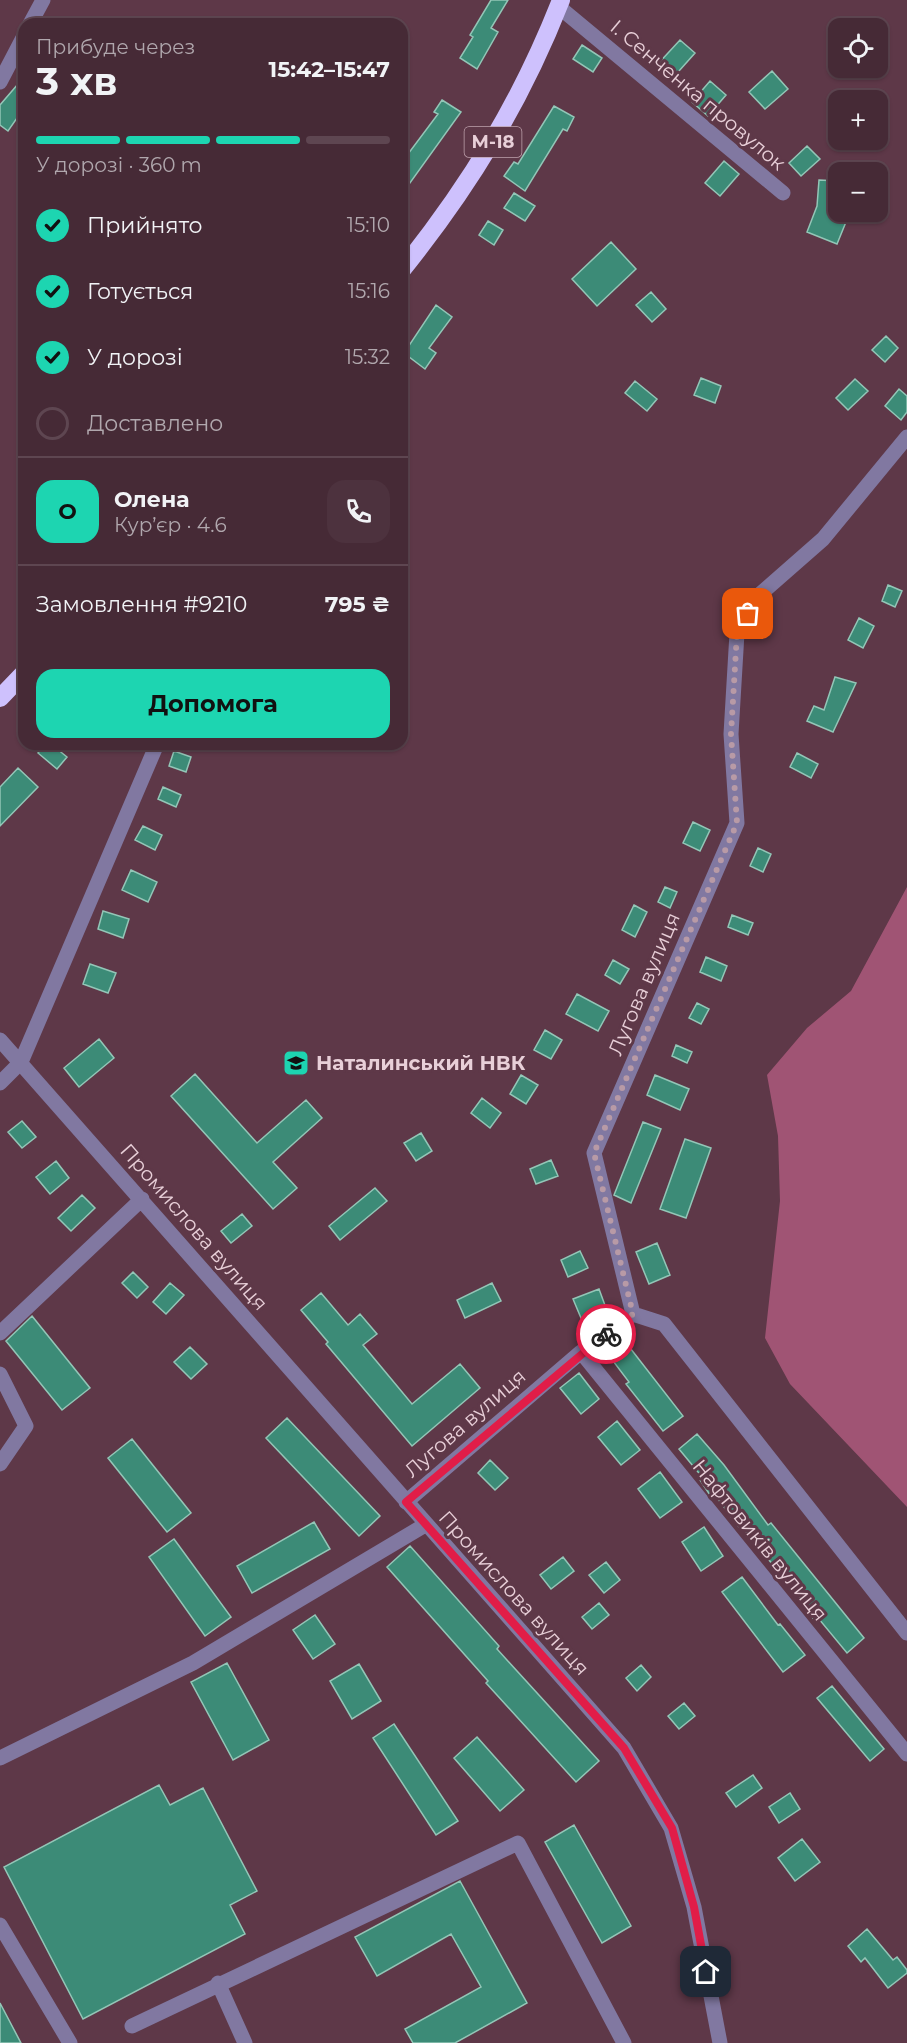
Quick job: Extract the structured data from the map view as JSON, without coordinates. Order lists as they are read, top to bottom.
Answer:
{
  "streets": {
    "highway": ["М-18"],
    "street": [
      "І. Сенченка провулок",
      "Лугова вулиця",
      "Промислова вулиця",
      "Нафтовиків вулиця"
    ]
  },
  "crossings": [
    ["І. Сенченка провулок", "М-18"],
    ["Лугова вулиця", "Промислова вулиця"],
    ["Лугова вулиця", "Нафтовиків вулиця"]
  ],
  "places": {
    "school or university": ["Наталинський НВК"]
  },
  "page": {
    "map_buttons": ["+", "−"],
    "heading": ["3 хв", "Прибуде через", "15:42–15:47"],
    "panel": [
      "Олена",
      "Кур’єр · 4.6",
      "Замовлення #9210",
      "795 ₴"
    ],
    "bar": "У дорозі · 360 m",
    "list": [
      ["Прийнято", "15:10"],
      ["Готується", "15:16"],
      ["У дорозі", "15:32"],
      "Доставлено"
    ],
    "round": "О",
    "buttons": "Допомога"
  }
}
